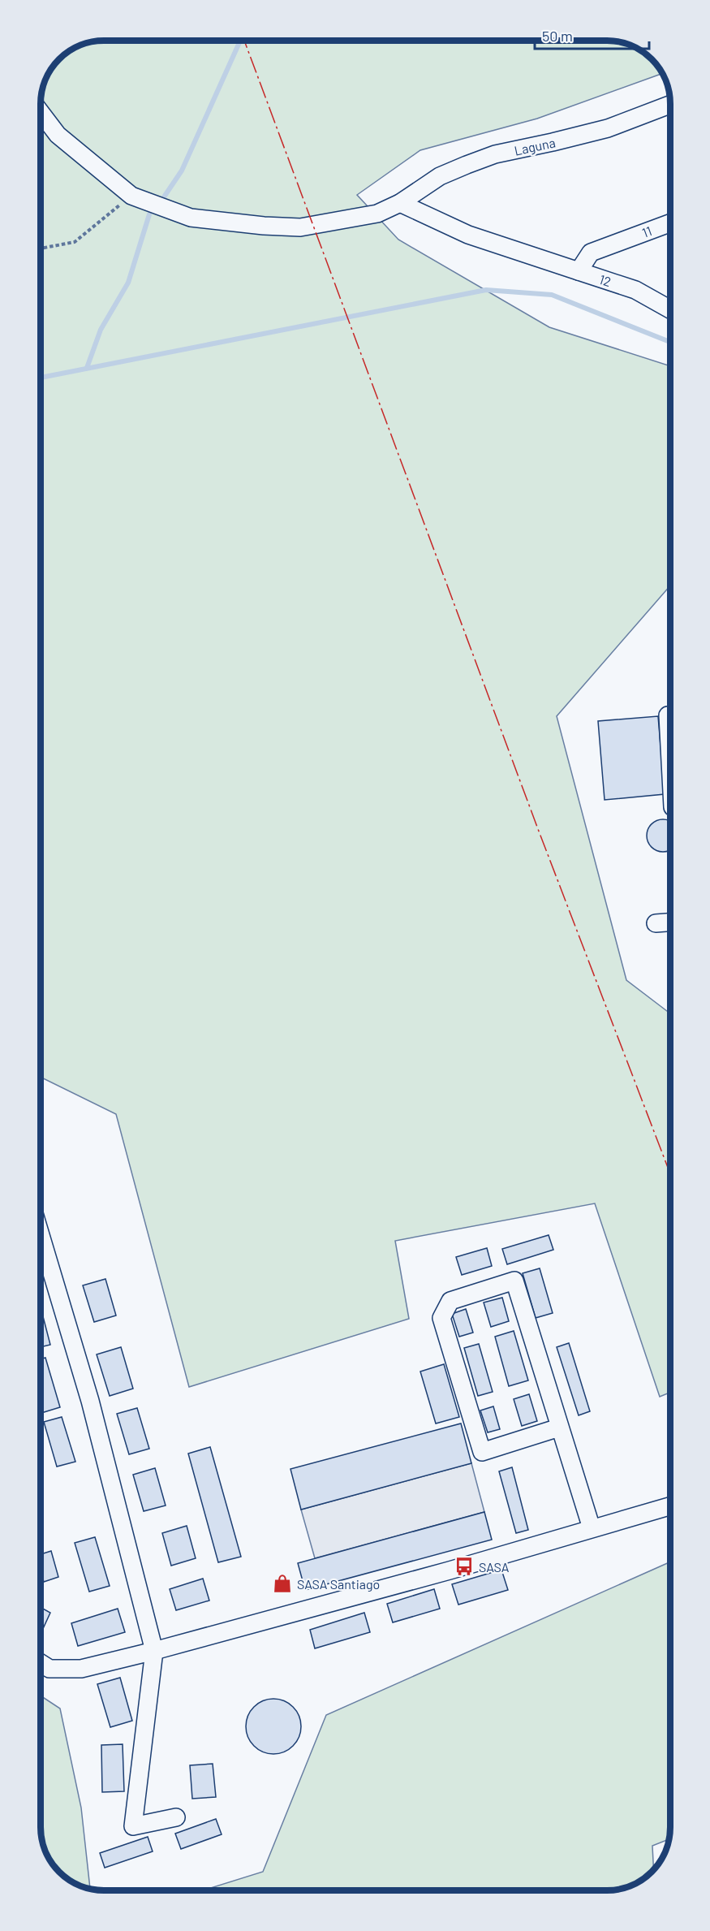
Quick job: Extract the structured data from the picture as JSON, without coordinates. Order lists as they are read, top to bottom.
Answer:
{
  "streets": {
    "street": ["Laguna", "11", "12"]
  },
  "crossings": [
    ["11", "12"]
  ],
  "places": {
    "bus stop": ["SASA"],
    "shop": ["SASA Santiago"]
  },
  "scale_bar": "50 m"
}
